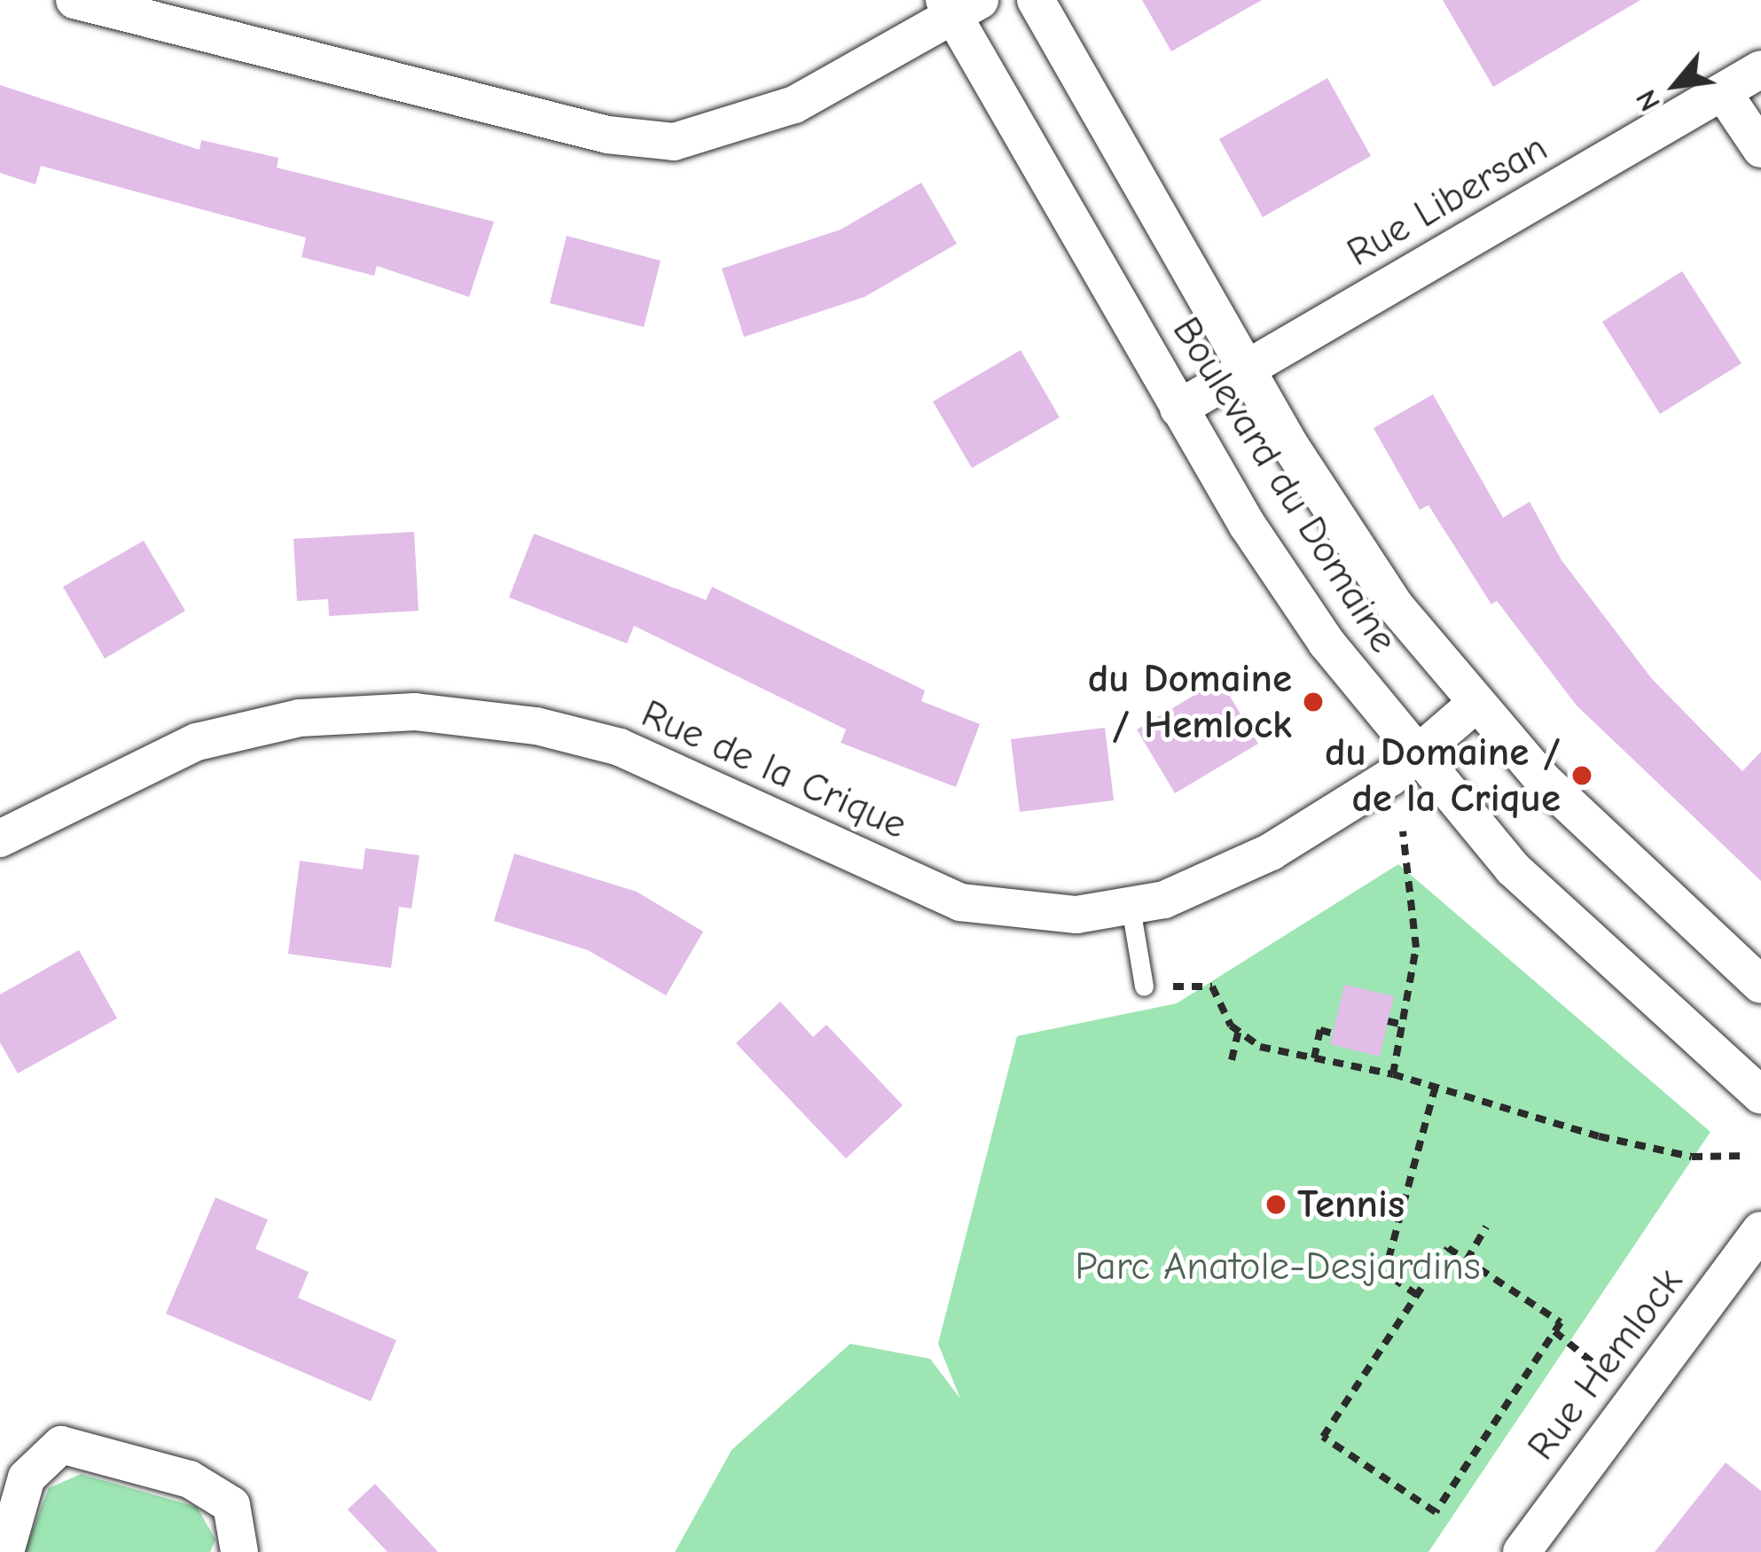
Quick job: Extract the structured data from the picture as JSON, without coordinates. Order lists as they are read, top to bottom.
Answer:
{
  "streets": {
    "street": [
      "Rue Libersan",
      "Boulevard du Domaine",
      "Rue de la Crique",
      "Rue Hemlock"
    ]
  },
  "crossings": [
    ["Rue Libersan", "Boulevard du Domaine"],
    ["Boulevard du Domaine", "Rue de la Crique"]
  ],
  "parks": ["Parc Anatole-Desjardins"],
  "places": ["du Domaine / Hemlock", "du Domaine / de la Crique", "Tennis"],
  "north": "bottom left"
}
